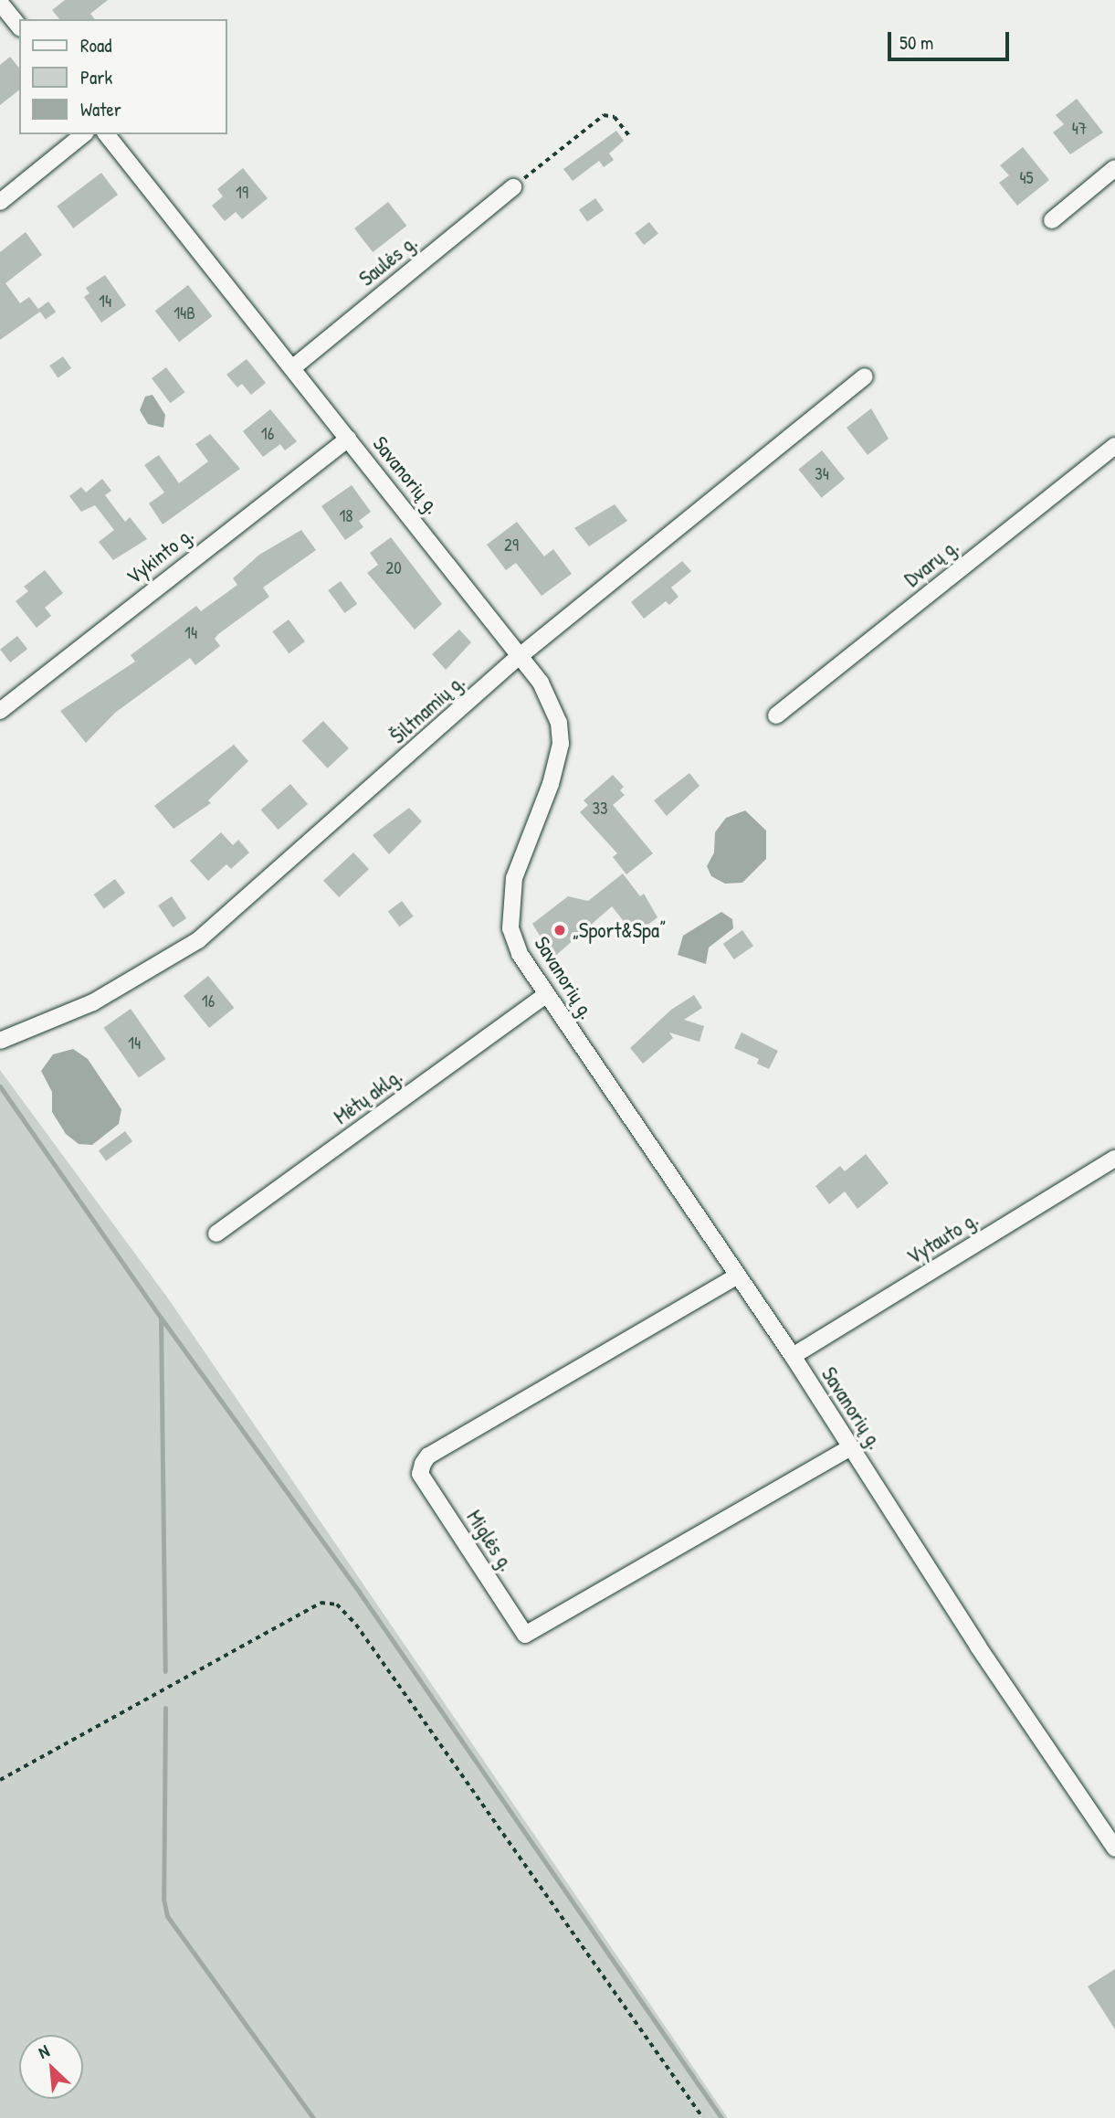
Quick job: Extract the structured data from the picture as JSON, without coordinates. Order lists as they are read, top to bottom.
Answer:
{
  "streets": {
    "street": [
      "Saulės g.",
      "Savanorių g.",
      "Vykinto g.",
      "Dvarų g.",
      "Šiltnamių g.",
      "Mėtų aklg.",
      "Vytauto g.",
      "Miglės g."
    ]
  },
  "crossings": [
    ["Saulės g.", "Savanorių g."],
    ["Savanorių g.", "Vykinto g."],
    ["Savanorių g.", "Šiltnamių g."],
    ["Savanorių g.", "Mėtų aklg."],
    ["Savanorių g.", "Vytauto g."],
    ["Savanorių g.", "Miglės g."]
  ],
  "places": ["„Sport&Spa”"],
  "house_numbers": [
    "47",
    "45",
    "19",
    "14",
    "14B",
    "16",
    "34",
    "18",
    "29",
    "20",
    "14",
    "33",
    "16",
    "14"
  ],
  "legend": ["Road", "Park", "Water"],
  "scale_bar": "50 m",
  "north": "top left"
}
